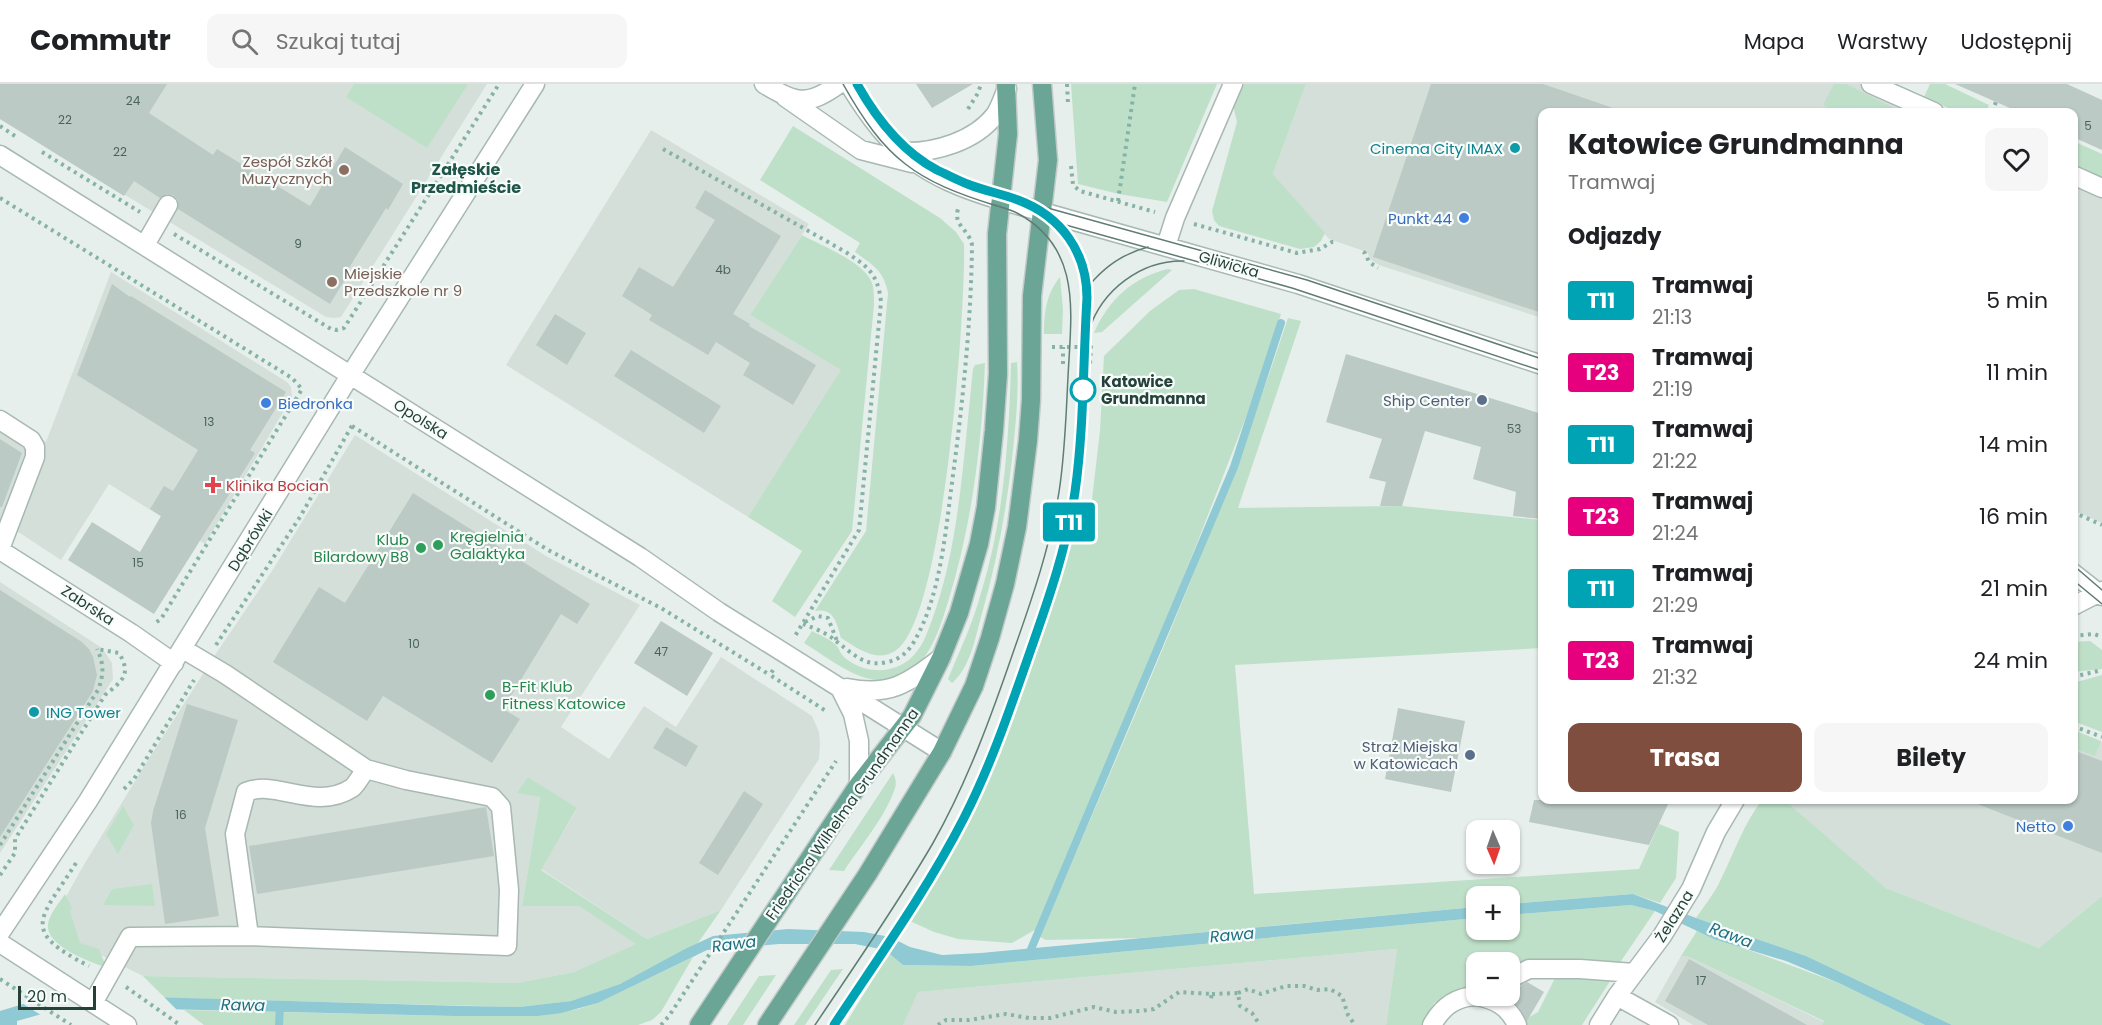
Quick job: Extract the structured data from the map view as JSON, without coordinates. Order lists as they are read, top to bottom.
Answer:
{
  "streets": {
    "main road": ["Friedricha Wilhelma Grundmanna"],
    "street": [
      "Gliwicka",
      "Opolska",
      "Dąbrówki",
      "Zabrska",
      "Żelazna"
    ]
  },
  "crossings": [
    ["Gliwicka", "Friedricha Wilhelma Grundmanna"],
    ["Opolska", "Dąbrówki"],
    ["Opolska", "Friedricha Wilhelma Grundmanna"],
    ["Dąbrówki", "Zabrska"]
  ],
  "districts": ["Załęskie Przedmieście"],
  "water": ["Rawa"],
  "places": {
    "other": [
      "Cinema City IMAX",
      "Zespół Szkół Muzycznych",
      "Punkt 44",
      "Miejskie Przedszkole nr 9",
      "Katowice Grundmanna",
      "Ship Center",
      "Biedronka",
      "Kręgielnia Galaktyka",
      "Klub Bilardowy B8",
      "B-Fit Klub Fitness Katowice",
      "ING Tower",
      "Straż Miejska w Katowicach",
      "Netto"
    ],
    "health": ["Klinika Bocian"]
  },
  "lines": ["tram line T11"],
  "house_numbers": [
    "24",
    "22",
    "5",
    "22",
    "9",
    "4b",
    "13",
    "53",
    "15",
    "10",
    "47",
    "16",
    "17"
  ],
  "scale_bar": "20 m",
  "north": "bottom",
  "page": {
    "header": "Commutr",
    "search": "Szukaj tutaj",
    "nav": ["Mapa", "Warstwy", "Udostępnij"],
    "on_map": "T11",
    "heading": [
      ["Katowice Grundmanna", "Tramwaj"],
      "Odjazdy"
    ],
    "list": [
      {
        "mark": "T11",
        "name": "Tramwaj",
        "note": "21:13",
        "value": "5 min"
      },
      {
        "mark": "T23",
        "name": "Tramwaj",
        "note": "21:19",
        "value": "11 min"
      },
      {
        "mark": "T11",
        "name": "Tramwaj",
        "note": "21:22",
        "value": "14 min"
      },
      {
        "mark": "T23",
        "name": "Tramwaj",
        "note": "21:24",
        "value": "16 min"
      },
      {
        "mark": "T11",
        "name": "Tramwaj",
        "note": "21:29",
        "value": "21 min"
      },
      {
        "mark": "T23",
        "name": "Tramwaj",
        "note": "21:32",
        "value": "24 min"
      }
    ],
    "buttons": ["Trasa", "Bilety"],
    "map_buttons": ["+", "−"],
    "scale": "20 m"
  }
}
